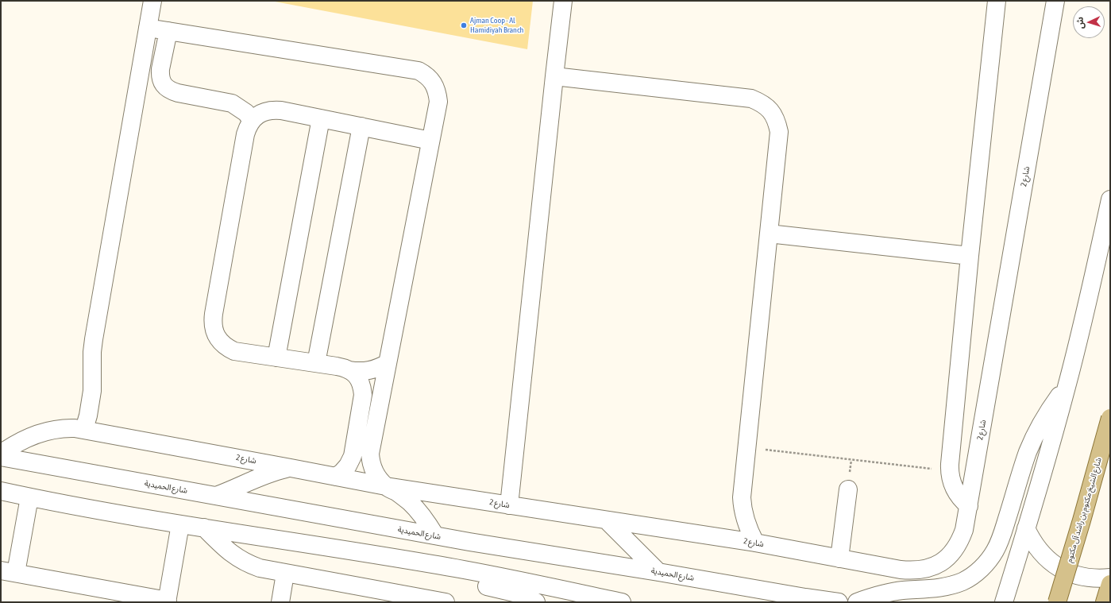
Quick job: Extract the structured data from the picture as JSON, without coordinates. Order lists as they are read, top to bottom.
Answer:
{
  "streets": {
    "main road": ["شارع الشيخ مكتوم بن راشد آل مكتوم"],
    "street": ["شارع 2", "شارع الحميدية"]
  },
  "places": ["Ajman Coop - Al Hamidiyah Branch"],
  "north": "left"
}
